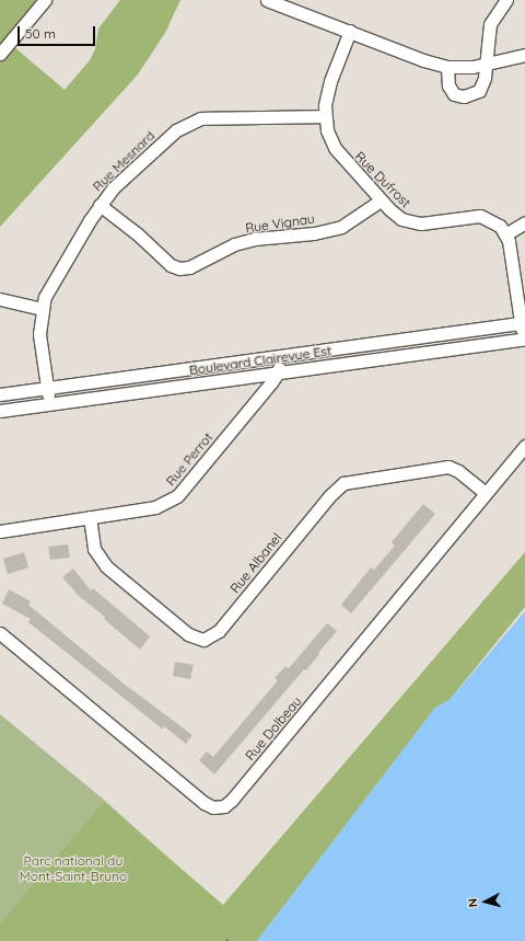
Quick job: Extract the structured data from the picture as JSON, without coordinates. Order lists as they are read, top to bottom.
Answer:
{
  "streets": {
    "street": [
      "Rue Mesnard",
      "Rue Dufrost",
      "Rue Vignau",
      "Boulevard Clairevue Est",
      "Rue Perrot",
      "Rue Albanel",
      "Rue Dolbeau"
    ]
  },
  "crossings": [
    ["Rue Mesnard", "Rue Dufrost"],
    ["Rue Mesnard", "Rue Vignau"],
    ["Rue Mesnard", "Boulevard Clairevue Est"],
    ["Rue Dufrost", "Rue Vignau"],
    ["Boulevard Clairevue Est", "Rue Perrot"],
    ["Rue Perrot", "Rue Albanel"],
    ["Rue Albanel", "Rue Dolbeau"]
  ],
  "parks": ["Parc national du Mont-Saint-Bruno"],
  "scale_bar": "50 m",
  "north": "left"
}
